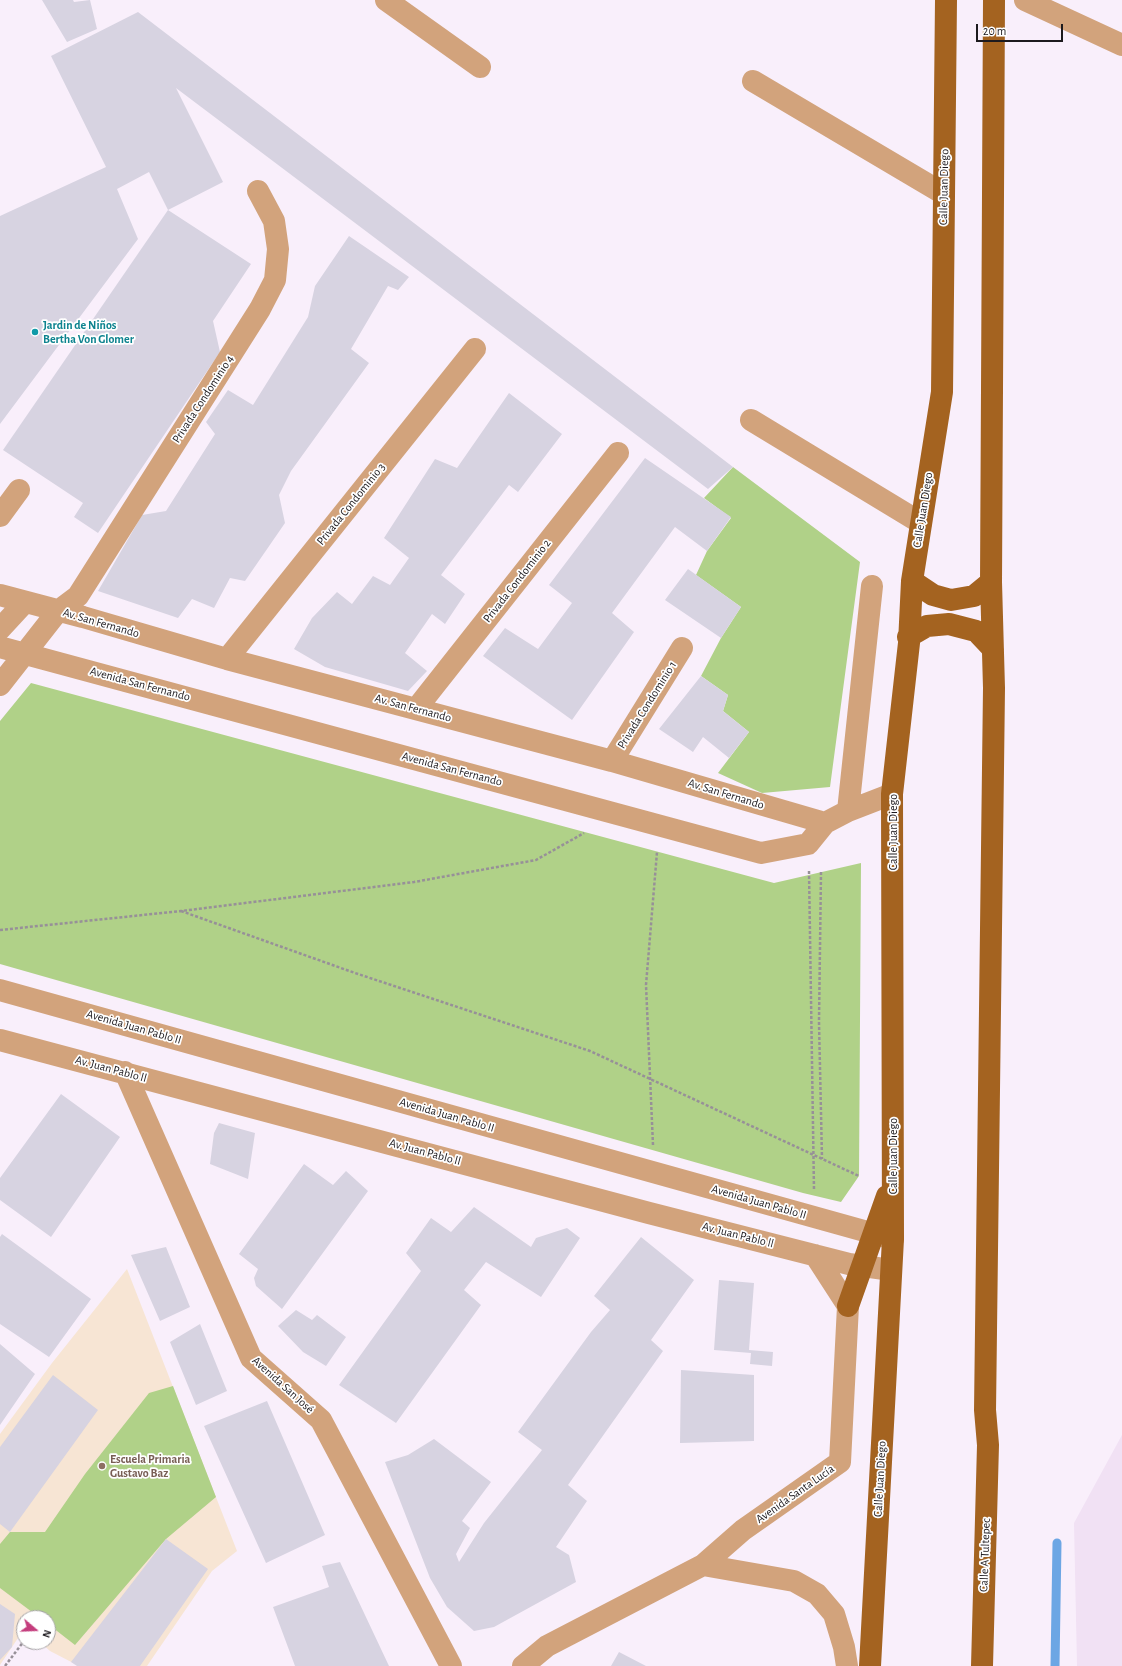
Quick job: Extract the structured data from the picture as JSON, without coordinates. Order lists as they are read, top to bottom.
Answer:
{
  "streets": {
    "main road": ["Calle Juan Diego", "Calle A Tultepec"],
    "street": [
      "Privada Condominio 4",
      "Privada Condominio 3",
      "Privada Condominio 2",
      "Av. San Fernando",
      "Avenida San Fernando",
      "Privada Condominio 1",
      "Avenida Juan Pablo II",
      "Av. Juan Pablo ll",
      "Avenida San José",
      "Avenida Santa Lucía"
    ]
  },
  "crossings": [
    ["Calle Juan Diego", "Avenida Juan Pablo II"],
    ["Calle Juan Diego", "Av. Juan Pablo ll"],
    ["Privada Condominio 4", "Av. San Fernando"],
    ["Privada Condominio 3", "Av. San Fernando"],
    ["Privada Condominio 2", "Av. San Fernando"],
    ["Av. San Fernando", "Privada Condominio 1"],
    ["Av. Juan Pablo ll", "Avenida San José"]
  ],
  "places": ["Jardin de Niños Bertha Von Glomer", "Escuela Primaria Gustavo Baz"],
  "scale_bar": "20 m",
  "north": "right"
}
